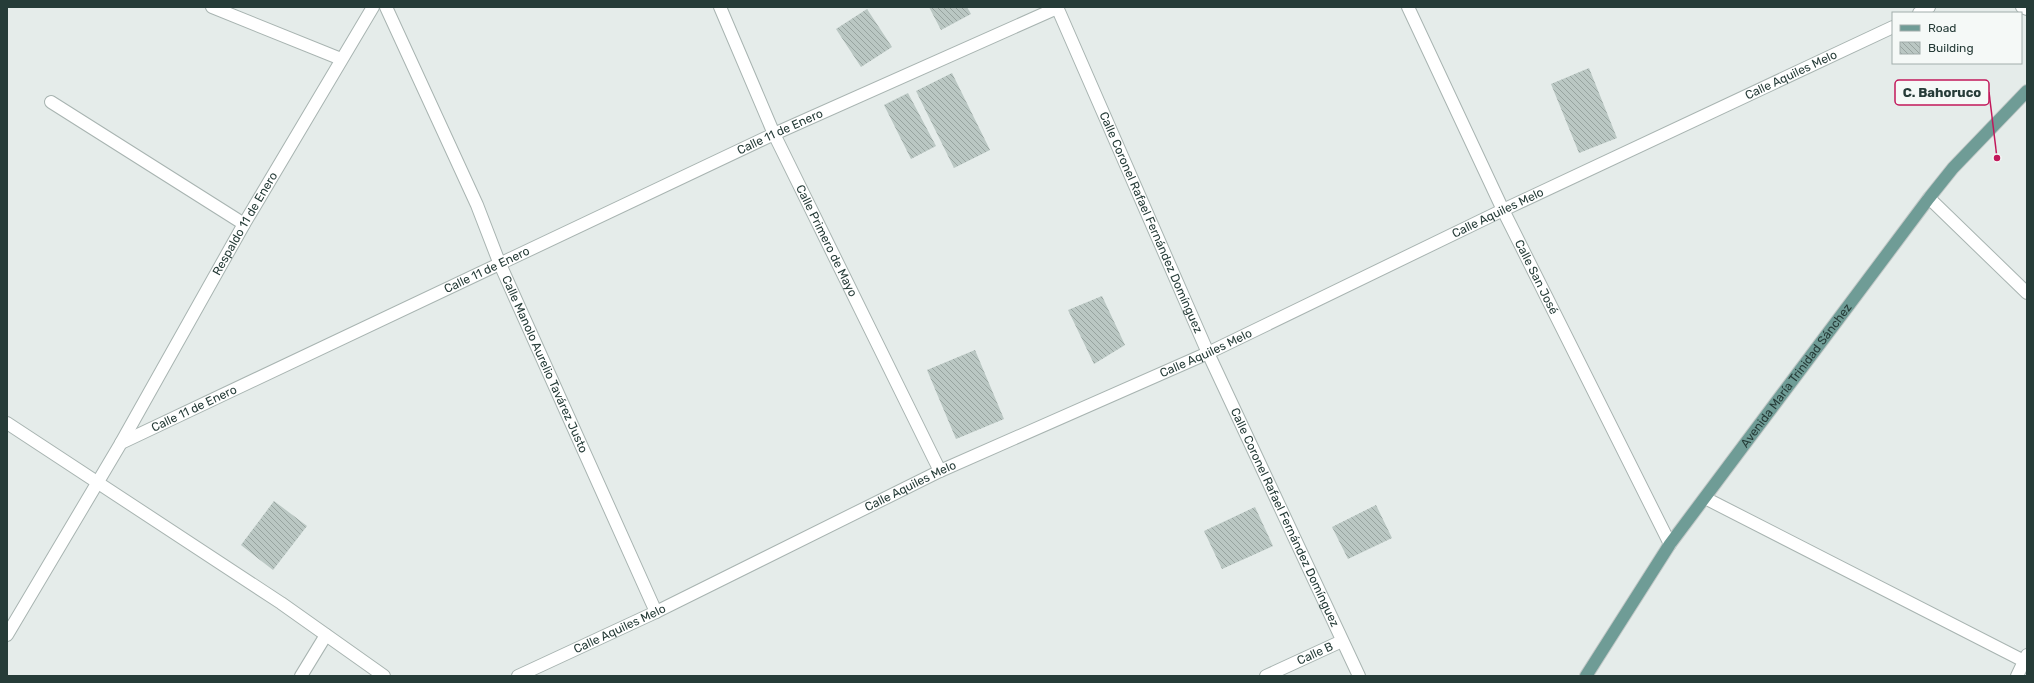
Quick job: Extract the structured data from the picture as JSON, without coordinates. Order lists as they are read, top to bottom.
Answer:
{
  "streets": {
    "main road": ["Avenida María Trinidad Sánchez"],
    "street": [
      "Calle Aquiles Melo",
      "Calle 11 de Enero",
      "Calle Coronel Rafael Fernández Domínguez",
      "Respaldo 11 de Enero",
      "Calle Primero de Mayo",
      "Calle San José",
      "Calle Manolo Aurelio Tavárez Justo",
      "Calle B"
    ]
  },
  "crossings": [
    ["Calle Aquiles Melo", "Calle Coronel Rafael Fernández Domínguez"],
    ["Calle Aquiles Melo", "Calle Primero de Mayo"],
    ["Calle Aquiles Melo", "Calle San José"],
    ["Calle Aquiles Melo", "Calle Manolo Aurelio Tavárez Justo"],
    ["Calle 11 de Enero", "Calle Coronel Rafael Fernández Domínguez"],
    ["Calle 11 de Enero", "Respaldo 11 de Enero"],
    ["Calle 11 de Enero", "Calle Primero de Mayo"],
    ["Calle 11 de Enero", "Calle Manolo Aurelio Tavárez Justo"],
    ["Calle Coronel Rafael Fernández Domínguez", "Calle B"],
    ["Calle San José", "Avenida María Trinidad Sánchez"]
  ],
  "places": ["C. Bahoruco"],
  "legend": ["Road", "Building"]
}
